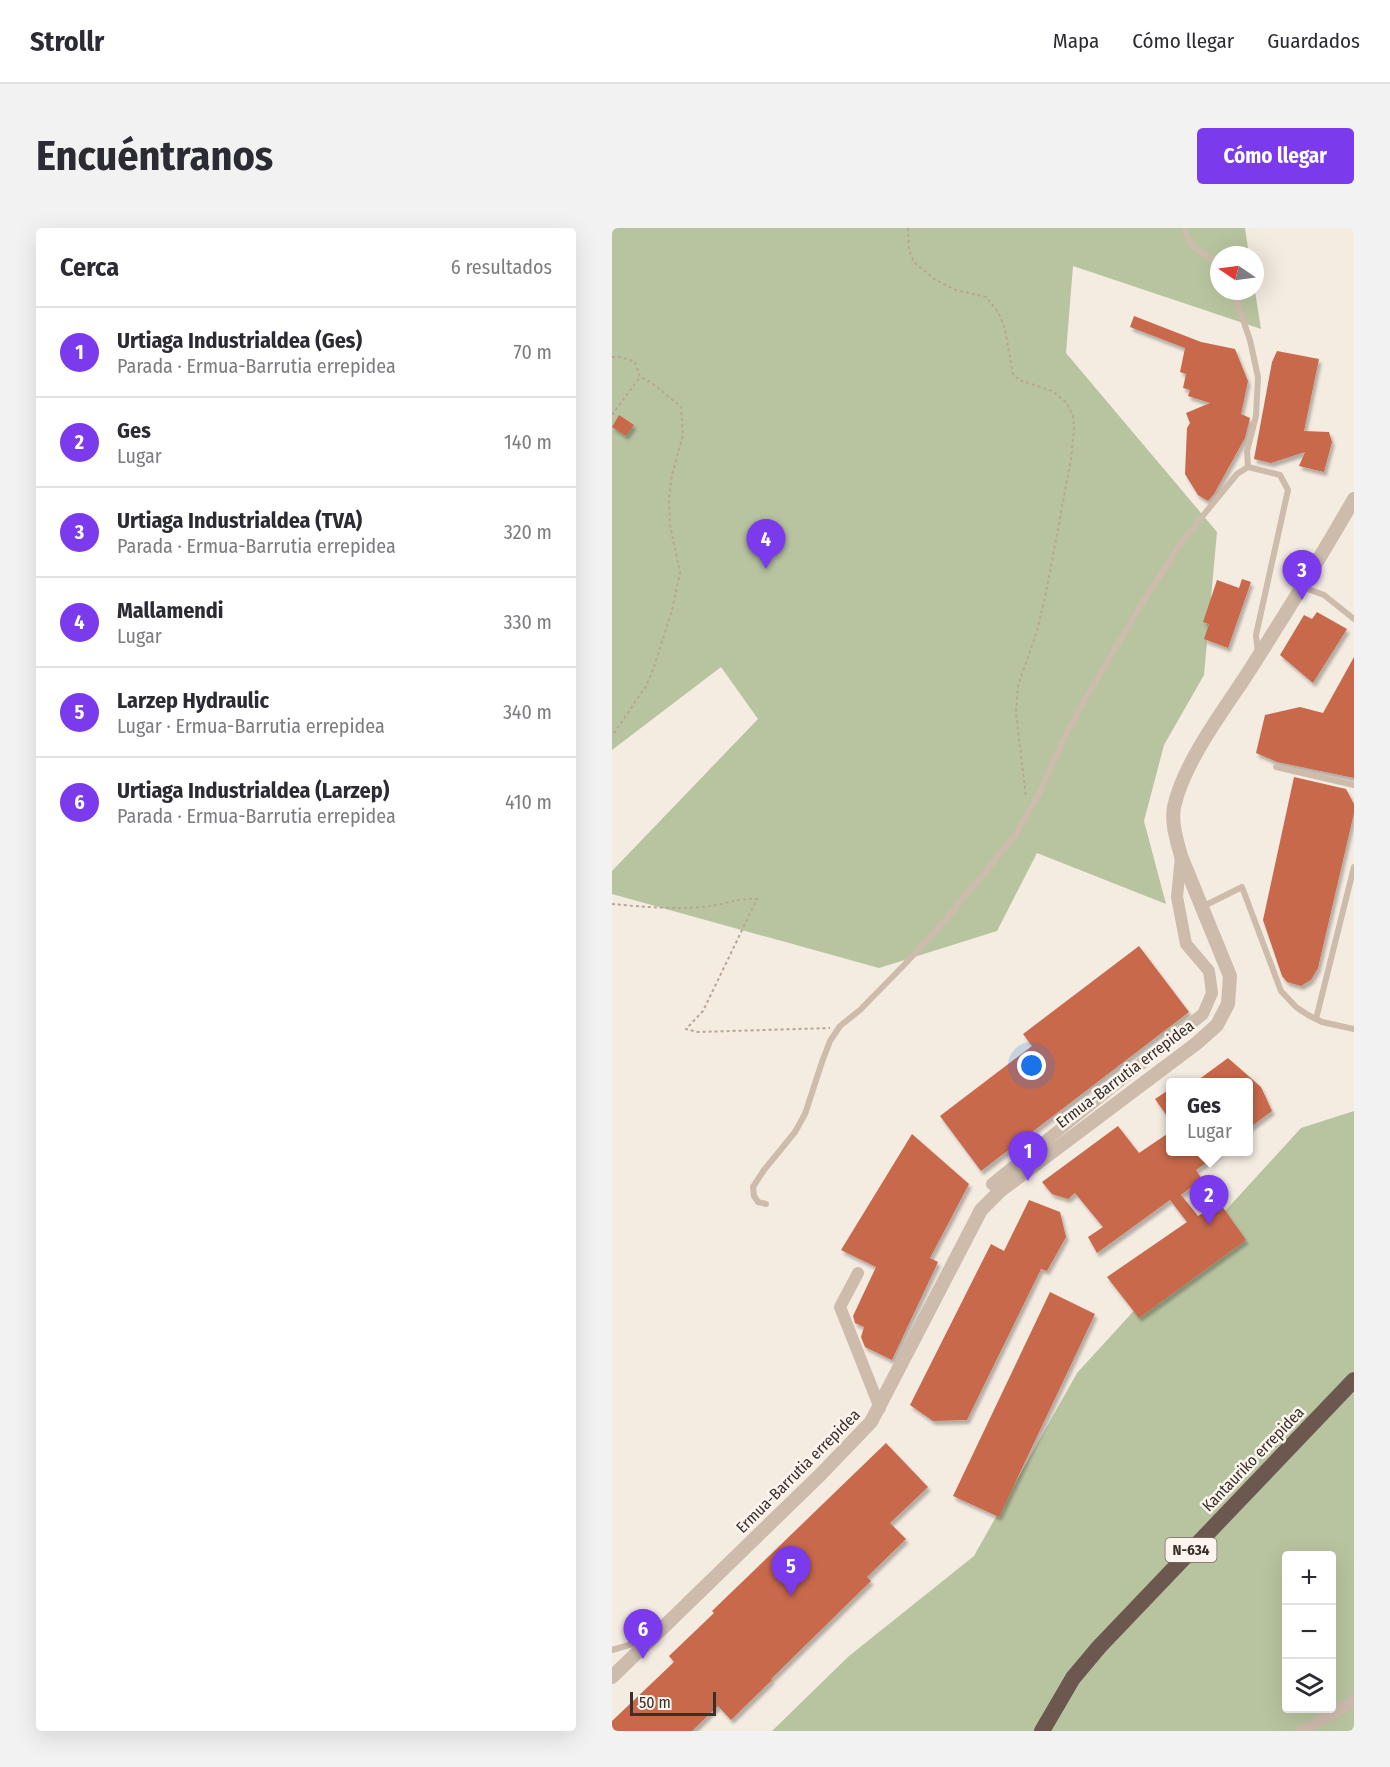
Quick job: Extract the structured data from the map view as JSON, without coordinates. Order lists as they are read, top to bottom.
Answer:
{
  "streets": {
    "highway": ["Kantauriko errepidea", "N-634"],
    "street": ["Ermua-Barrutia errepidea"]
  },
  "scale_bar": "50 m",
  "north": "left",
  "page": {
    "header": "Strollr",
    "nav": ["Mapa", "Cómo llegar", "Guardados"],
    "buttons": "Cómo llegar",
    "title": "Encuéntranos",
    "heading": ["Cerca", "6 resultados"],
    "list": [
      {
        "mark": "1",
        "name": "Urtiaga Industrialdea (Ges)",
        "note": "Parada · Ermua-Barrutia errepidea",
        "value": "70 m"
      },
      {
        "mark": "2",
        "name": "Ges",
        "note": "Lugar",
        "value": "140 m"
      },
      {
        "mark": "3",
        "name": "Urtiaga Industrialdea (TVA)",
        "note": "Parada · Ermua-Barrutia errepidea",
        "value": "320 m"
      },
      {
        "mark": "4",
        "name": "Mallamendi",
        "note": "Lugar",
        "value": "330 m"
      },
      {
        "mark": "5",
        "name": "Larzep Hydraulic",
        "note": "Lugar · Ermua-Barrutia errepidea",
        "value": "340 m"
      },
      {
        "mark": "6",
        "name": "Urtiaga Industrialdea (Larzep)",
        "note": "Parada · Ermua-Barrutia errepidea",
        "value": "410 m"
      }
    ],
    "pins": [
      "4",
      "3",
      "1",
      "2",
      "5",
      "6"
    ],
    "popup": ["Ges", "Lugar"],
    "map_buttons": ["+", "−"],
    "scale": "50 m"
  }
}
